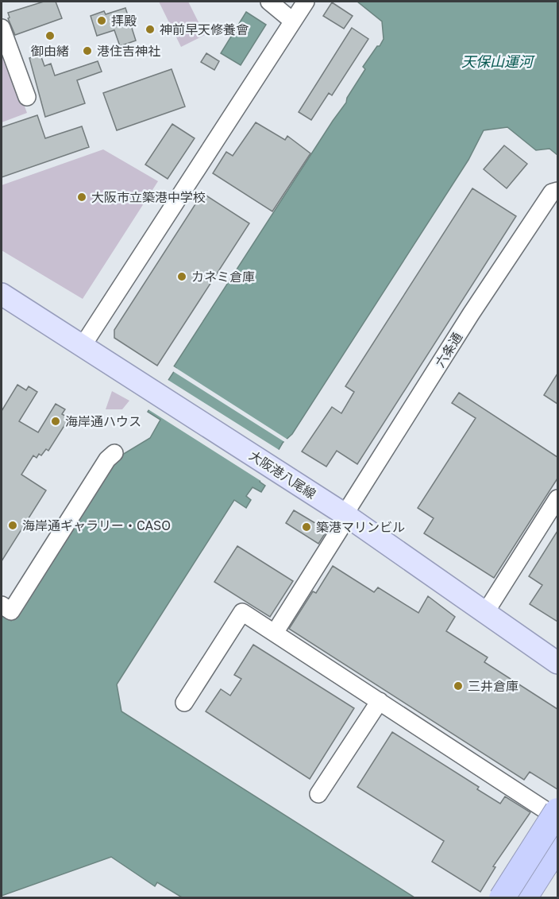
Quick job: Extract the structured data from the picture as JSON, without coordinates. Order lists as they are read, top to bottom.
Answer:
{
  "streets": {
    "main road": ["大阪港八尾線"],
    "street": ["六条通"]
  },
  "crossings": [
    ["六条通", "大阪港八尾線"]
  ],
  "water": ["天保山運河"],
  "places": [
    "拝殿",
    "神前早天修養會",
    "御由緒",
    "港住吉神社",
    "大阪市立築港中学校",
    "カネミ倉庫",
    "海岸通ハウス",
    "海岸通ギャラリー・CASO",
    "築港マリンビル",
    "三井倉庫"
  ]
}
